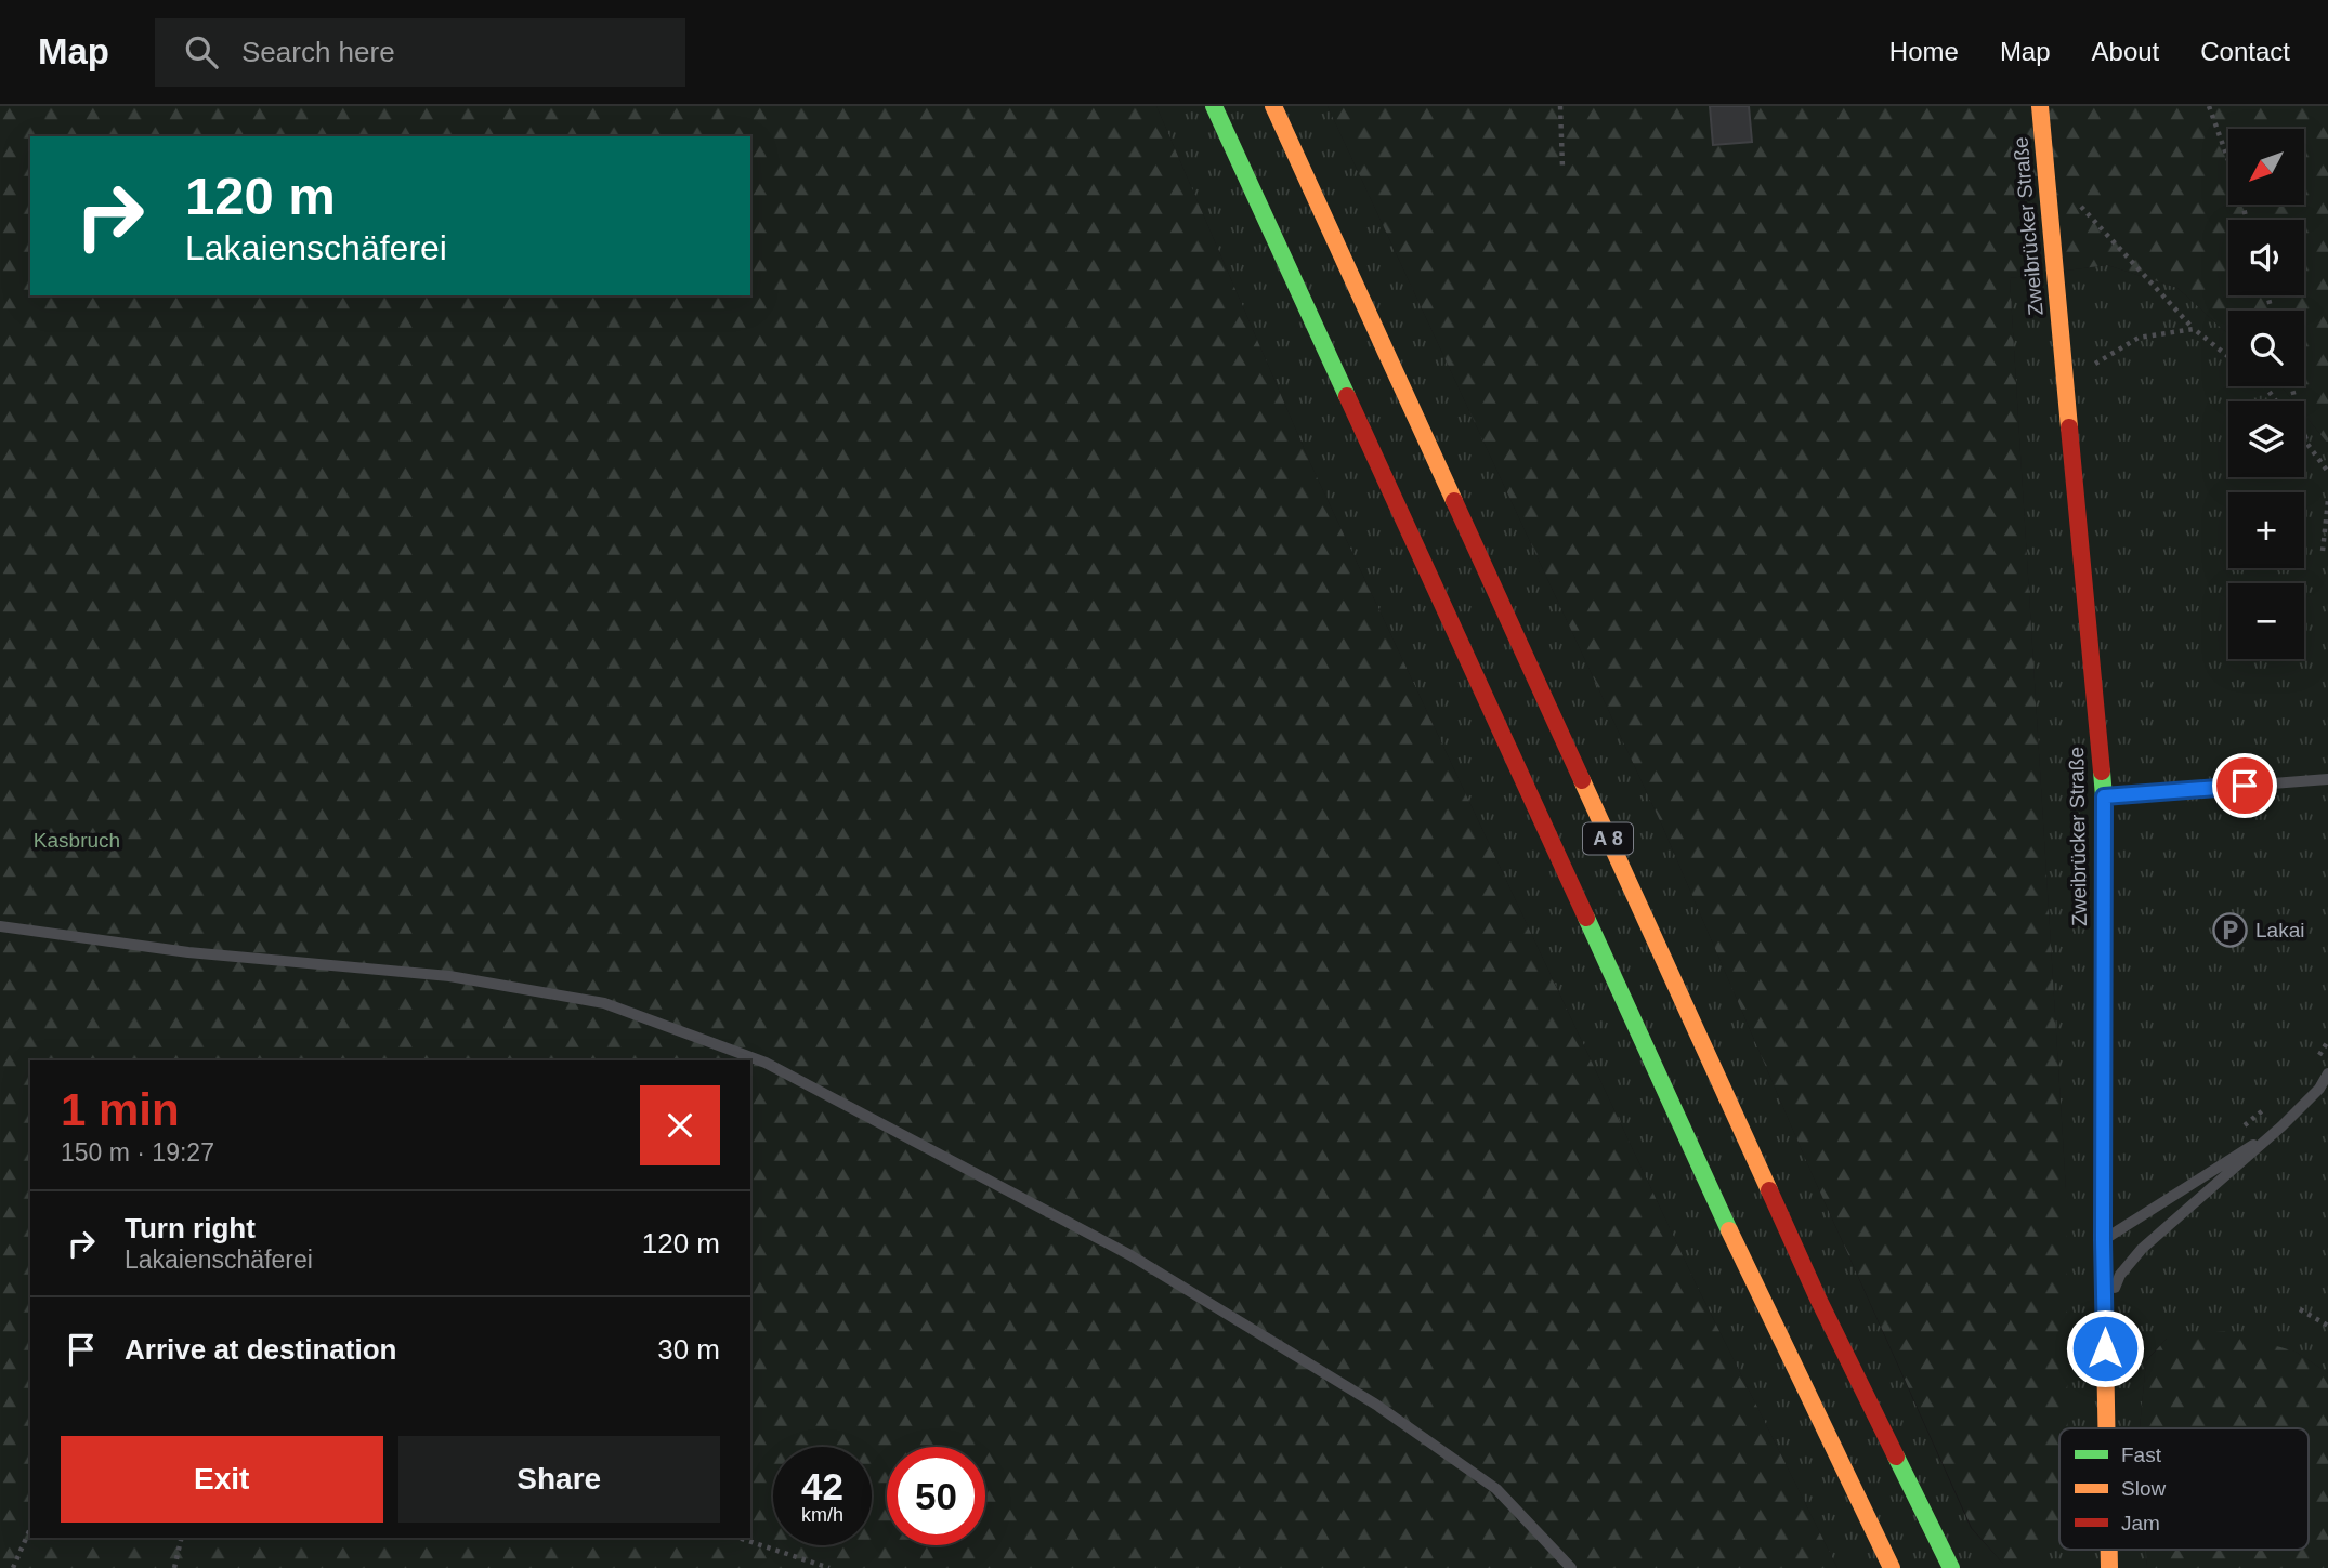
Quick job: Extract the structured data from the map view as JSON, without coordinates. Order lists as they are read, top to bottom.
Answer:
{
  "streets": {
    "main road": ["Zweibrücker Straße", "A 8"]
  },
  "parks": ["Kasbruch"],
  "places": {
    "parking": ["Lakai"]
  },
  "legend": ["Fast", "Slow", "Jam"],
  "north": "bottom left",
  "page": {
    "header": "Map",
    "search": "Search here",
    "nav": [
      "Home",
      "Map",
      "About",
      "Contact"
    ],
    "map_buttons": ["+", "−"],
    "turn": ["120 m", "Lakaienschäferei"],
    "heading": ["1 min", "150 m · 19:27"],
    "list": [
      {
        "name": "Turn right",
        "note": "Lakaienschäferei",
        "value": "120 m"
      },
      {
        "name": "Arrive at destination",
        "value": "30 m"
      }
    ],
    "buttons": ["Exit", "Share"],
    "speed": "42 km/h",
    "limit": "50"
  }
}
